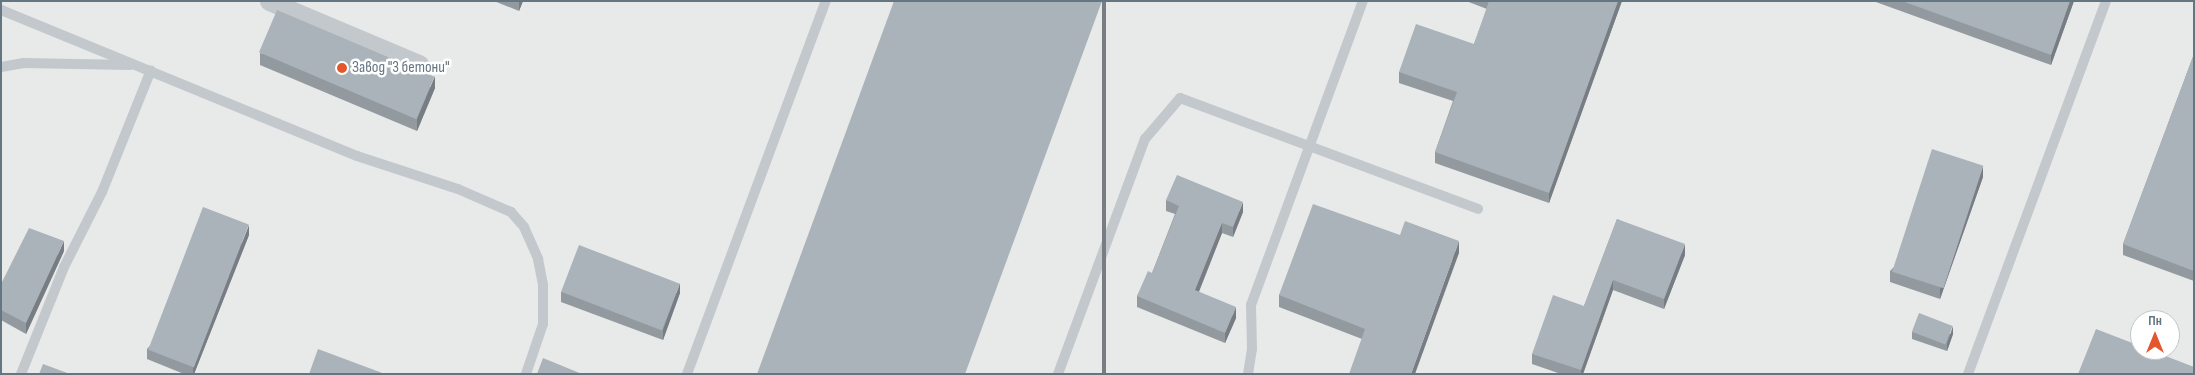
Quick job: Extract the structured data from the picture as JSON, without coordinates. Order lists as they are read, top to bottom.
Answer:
{
  "places": ["Завод \"3 бетони\""],
  "north": "top"
}
